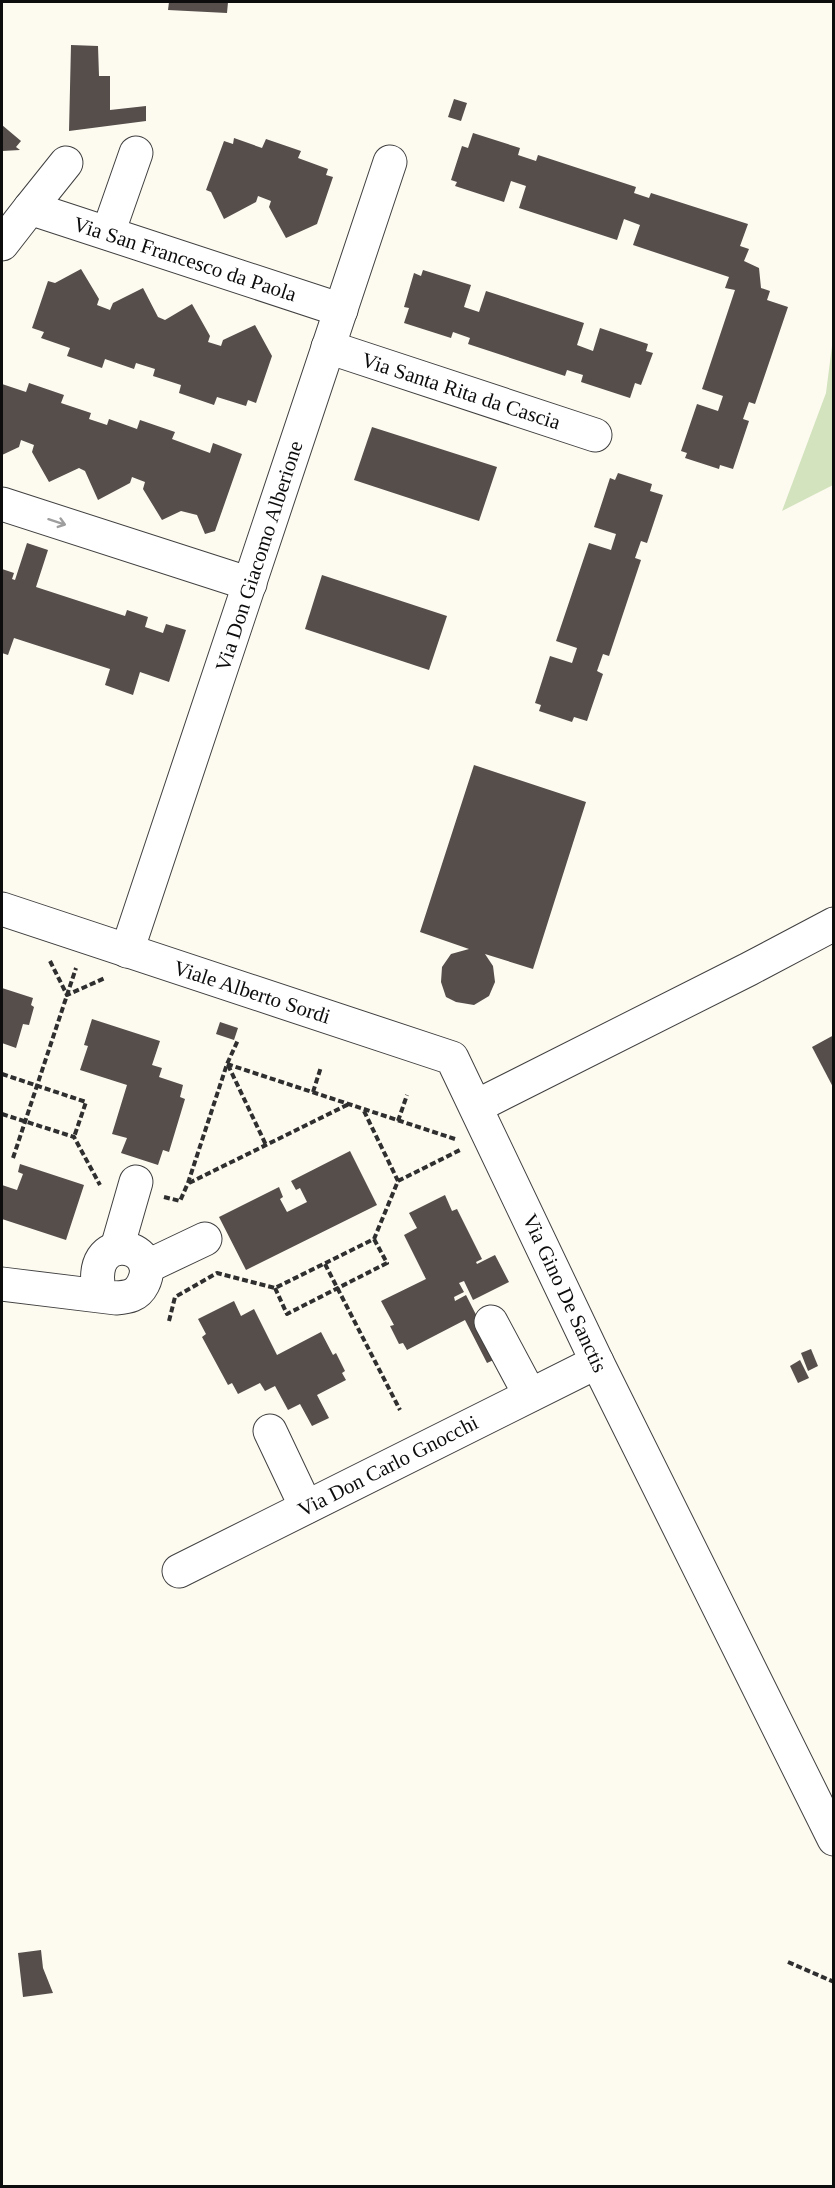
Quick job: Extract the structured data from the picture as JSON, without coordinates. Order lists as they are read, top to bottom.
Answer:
{
  "streets": {
    "street": [
      "Via San Francesco da Paola",
      "Via Santa Rita da Cascia",
      "Via Don Giacomo Alberione",
      "Viale Alberto Sordi",
      "Via Gino De Sanctis",
      "Via Don Carlo Gnocchi"
    ]
  },
  "crossings": [
    ["Via San Francesco da Paola", "Via Don Giacomo Alberione"],
    ["Via Santa Rita da Cascia", "Via Don Giacomo Alberione"],
    ["Via Don Giacomo Alberione", "Viale Alberto Sordi"],
    ["Viale Alberto Sordi", "Via Gino De Sanctis"],
    ["Via Gino De Sanctis", "Via Don Carlo Gnocchi"]
  ]
}
